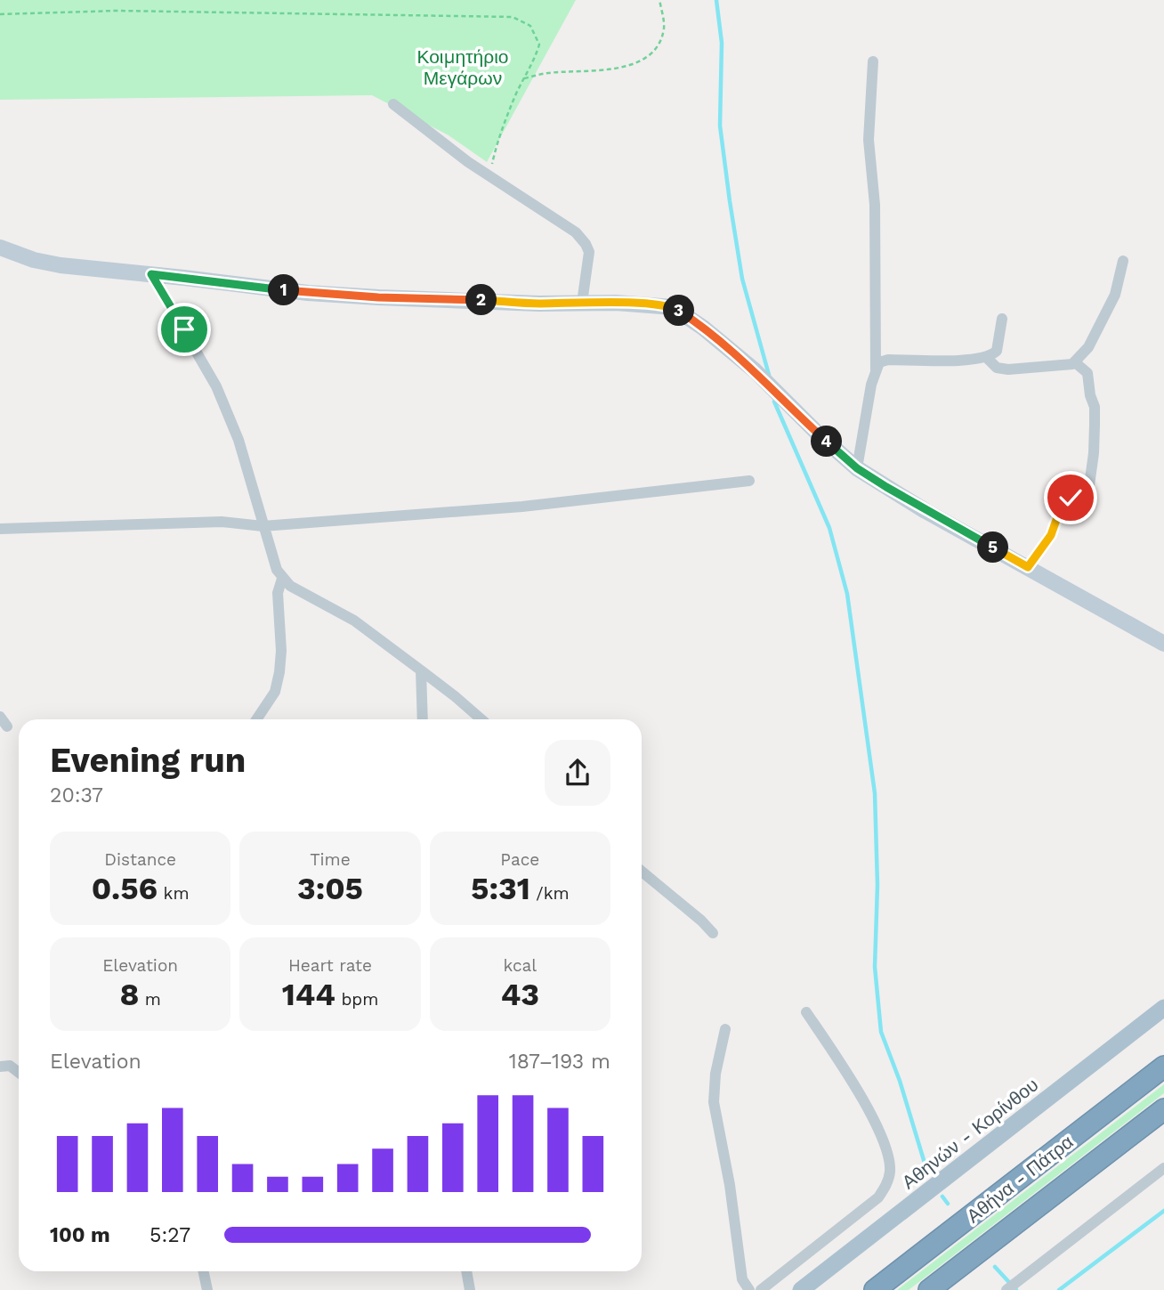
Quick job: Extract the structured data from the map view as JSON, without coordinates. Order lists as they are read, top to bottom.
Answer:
{
  "streets": {
    "highway": ["Αθήνα - Πάτρα"],
    "main road": ["Αθηνών - Κορίνθου"]
  },
  "parks": ["Κοιμητήριο Μεγάρων"],
  "page": {
    "pins": [
      "1",
      "2",
      "3",
      "4",
      "5"
    ],
    "heading": ["Evening run", "20:37"],
    "stats": [
      ["Distance", "0.56 km"],
      ["Time", "3:05"],
      ["Pace", "5:31 /km"],
      ["Elevation", "8 m"],
      ["Heart rate", "144 bpm"],
      ["kcal", "43"]
    ],
    "chart": ["Elevation", "187–193 m"],
    "list": [
      {
        "name": "100 m",
        "note": "5:27"
      }
    ]
  }
}
